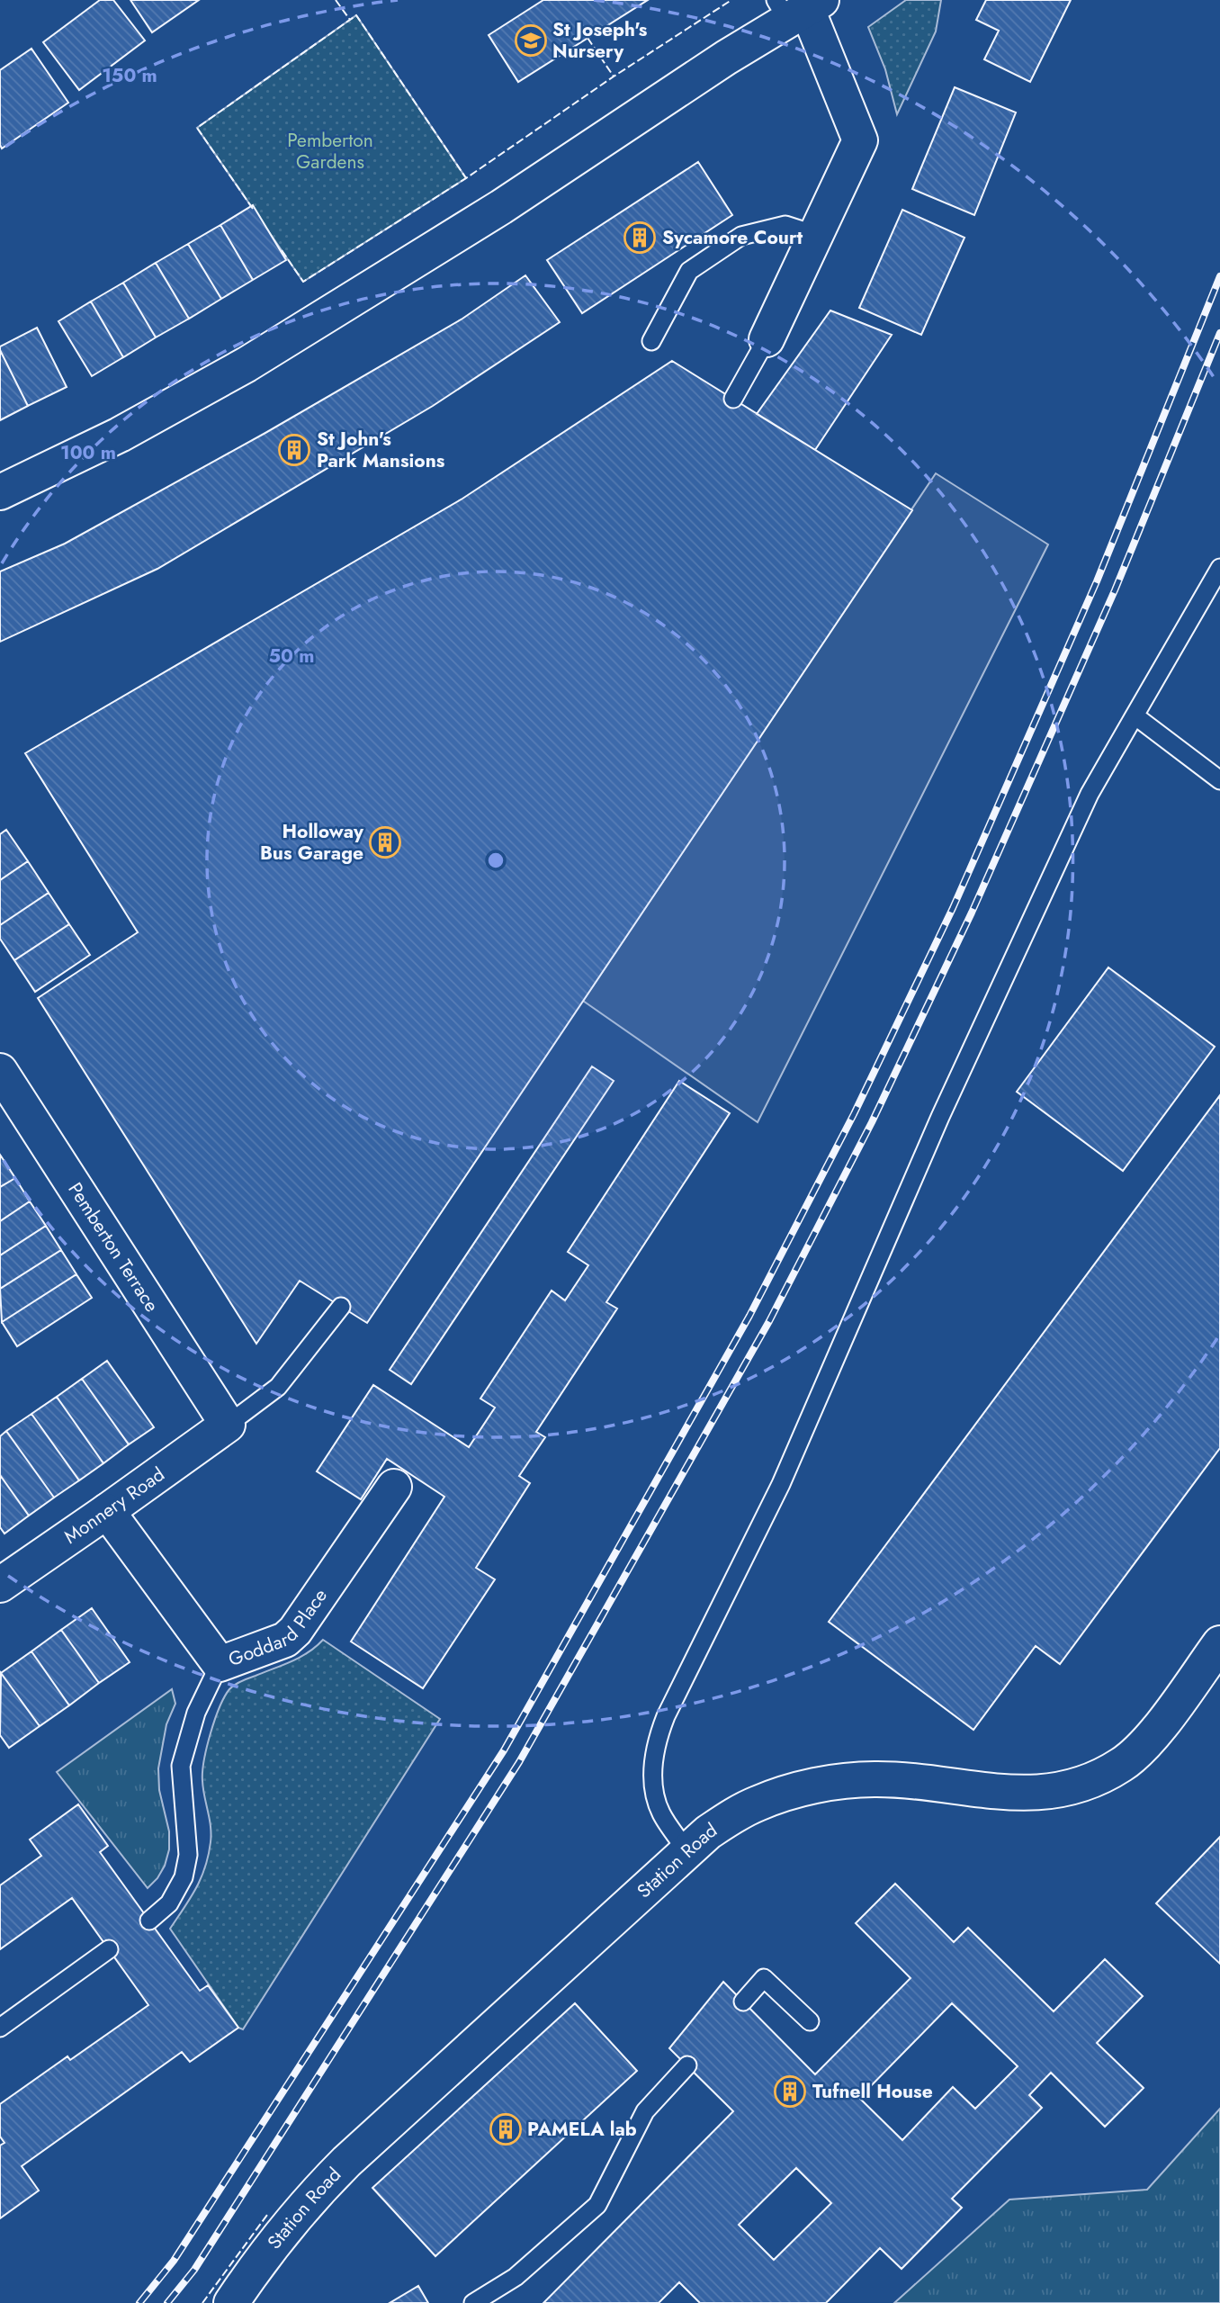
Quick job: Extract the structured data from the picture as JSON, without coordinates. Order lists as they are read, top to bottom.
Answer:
{
  "streets": {
    "street": [
      "Pemberton Terrace",
      "Monnery Road",
      "Goddard Place",
      "Station Road"
    ]
  },
  "crossings": [
    ["Pemberton Terrace", "Monnery Road"],
    ["Monnery Road", "Goddard Place"]
  ],
  "parks": ["Pemberton Gardens"],
  "places": {
    "school or university": ["St Joseph's Nursery"],
    "building": [
      "Sycamore Court",
      "St John's Park Mansions",
      "Holloway Bus Garage",
      "Tufnell House",
      "PAMELA lab"
    ]
  },
  "rings": ["150 m", "100 m", "50 m"]
}
